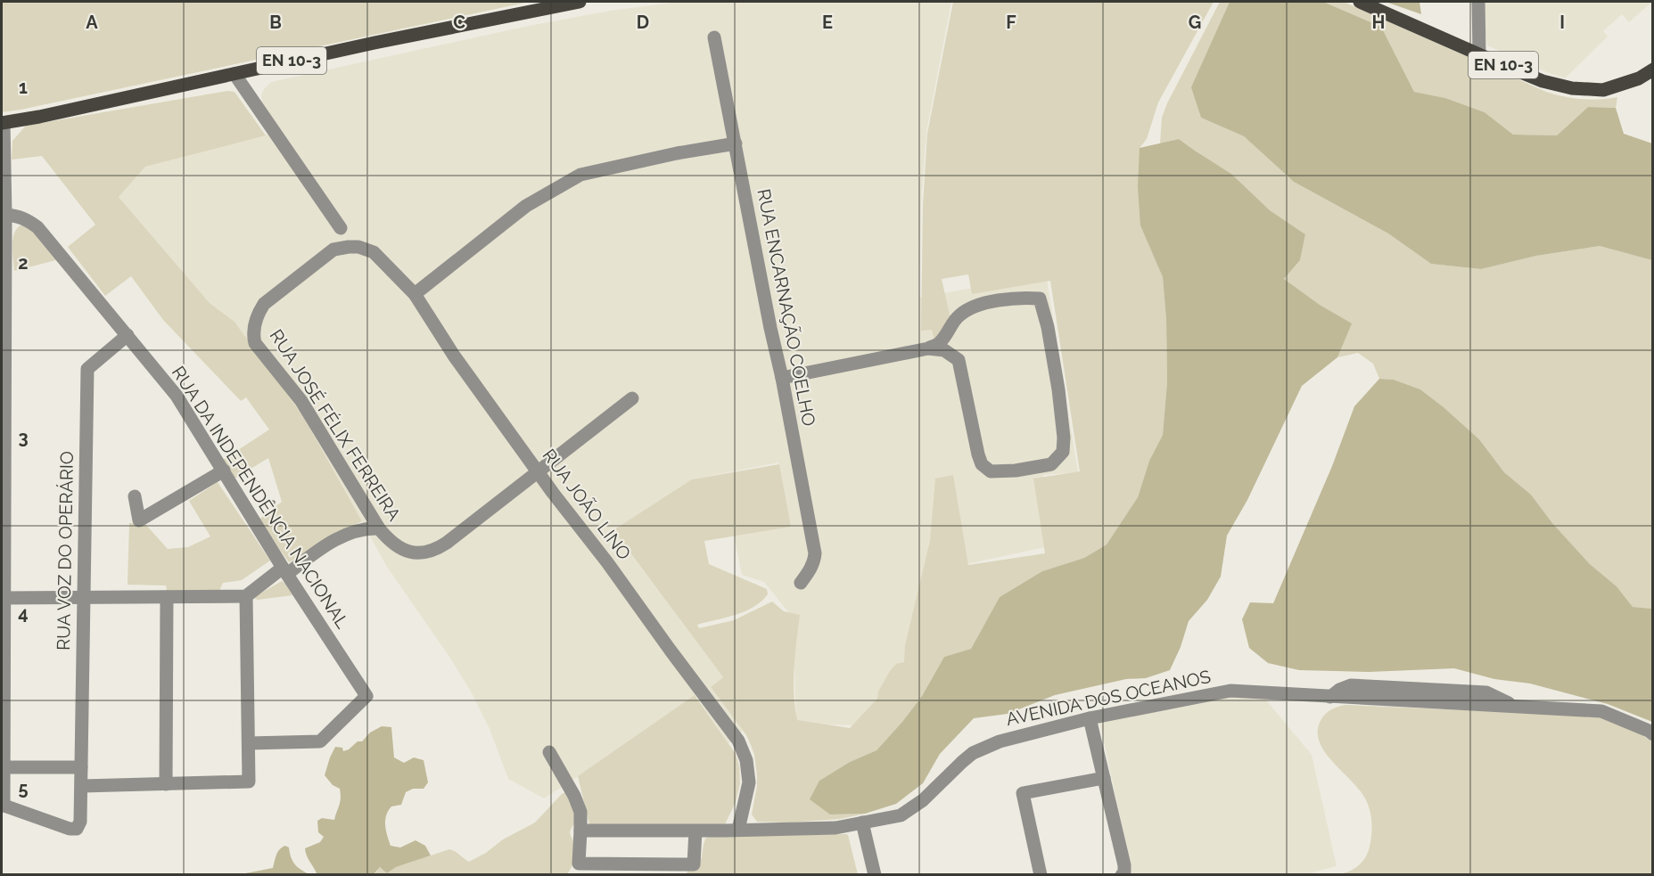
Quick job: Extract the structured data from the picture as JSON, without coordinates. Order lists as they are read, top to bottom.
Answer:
{
  "streets": {
    "main road": ["EN 10-3"],
    "street": [
      "RUA ENCARNAÇÃO COELHO",
      "RUA JOSÉ FÉLIX FERREIRA",
      "RUA DA INDEPENDÊNCIA NACIONAL",
      "RUA JOÃO LINO",
      "RUA VOZ DO OPERÁRIO",
      "AVENIDA DOS OCEANOS"
    ]
  },
  "crossings": [
    ["RUA JOSÉ FÉLIX FERREIRA", "RUA JOÃO LINO"],
    ["RUA DA INDEPENDÊNCIA NACIONAL", "RUA VOZ DO OPERÁRIO"],
    ["RUA JOÃO LINO", "AVENIDA DOS OCEANOS"]
  ],
  "grid": {
    "columns": [
      "A",
      "B",
      "C",
      "D",
      "E",
      "F",
      "G",
      "H",
      "I"
    ],
    "rows": [
      "1",
      "2",
      "3",
      "4",
      "5"
    ]
  }
}
